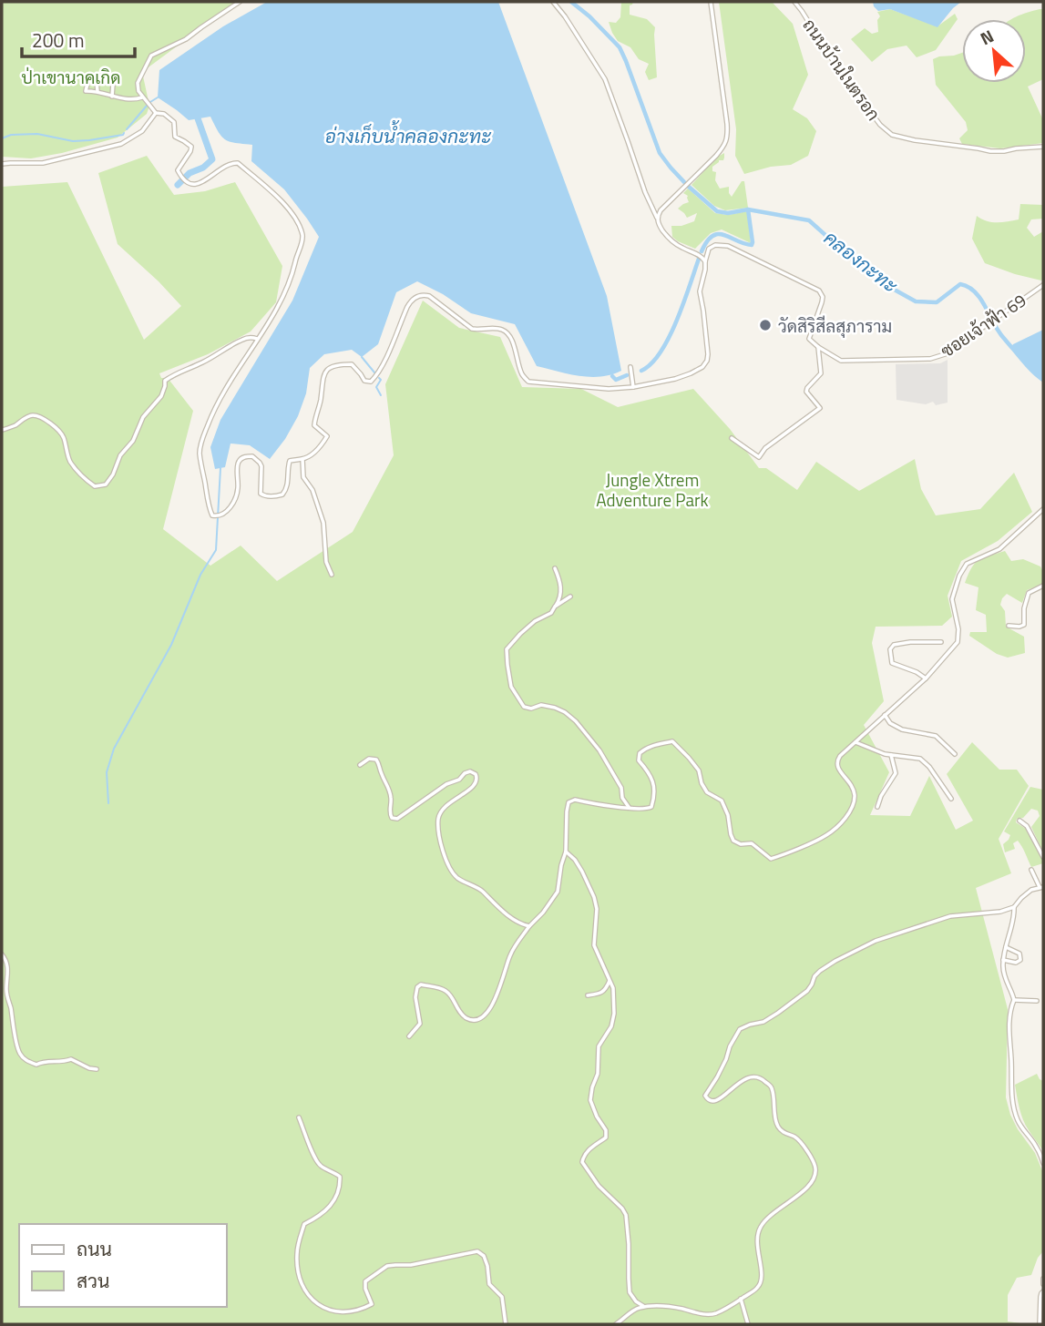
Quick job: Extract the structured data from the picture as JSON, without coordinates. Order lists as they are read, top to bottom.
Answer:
{
  "streets": {
    "street": ["ถนนบ้านในตรอก", "ซอยเจ้าฟ้า 69"]
  },
  "water": ["อ่างเก็บน้ำคลองกะทะ", "คลองกะทะ"],
  "parks": ["ป่าเขานาคเกิด", "Jungle Xtrem Adventure Park"],
  "places": ["วัดสิริสีลสุภาราม"],
  "legend": ["ถนน", "สวน"],
  "scale_bar": "200 m",
  "north": "top left"
}
